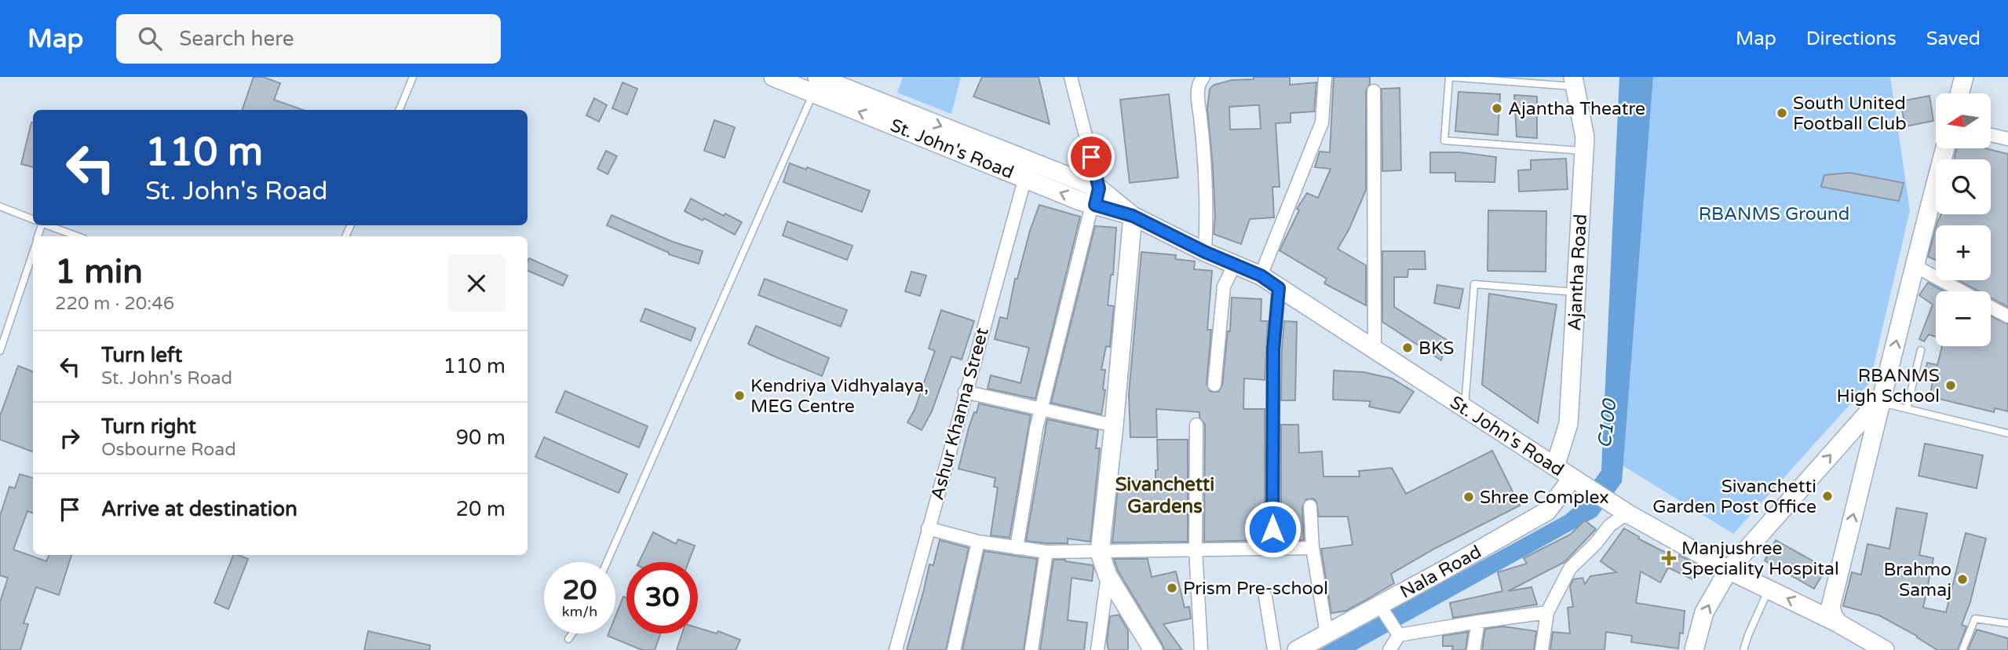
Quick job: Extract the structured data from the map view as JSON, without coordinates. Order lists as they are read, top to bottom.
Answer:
{
  "streets": {
    "main road": ["St. John's Road", "Ajantha Road", "Nala Road"],
    "street": ["Ashur Khanna Street"]
  },
  "crossings": [
    ["St. John's Road", "Ajantha Road"],
    ["St. John's Road", "Ashur Khanna Street"],
    ["St. John's Road", "Nala Road"]
  ],
  "districts": ["Sivanchetti Gardens"],
  "water": ["C100"],
  "parks": ["RBANMS Ground"],
  "places": {
    "other": [
      "Ajantha Theatre",
      "South United Football Club",
      "BKS",
      "RBANMS High School",
      "Kendriya Vidhyalaya, MEG Centre",
      "Sivanchetti Garden Post Office",
      "Shree Complex",
      "Brahmo Samaj",
      "Prism Pre-school"
    ],
    "health": ["Manjushree Speciality Hospital"]
  },
  "north": "left",
  "page": {
    "header": "Map",
    "search": "Search here",
    "nav": ["Map", "Directions", "Saved"],
    "map_buttons": ["+", "−"],
    "turn": ["110 m", "St. John's Road"],
    "heading": ["1 min", "220 m · 20:46"],
    "list": [
      {
        "name": "Turn left",
        "note": "St. John's Road",
        "value": "110 m"
      },
      {
        "name": "Turn right",
        "note": "Osbourne Road",
        "value": "90 m"
      },
      {
        "name": "Arrive at destination",
        "value": "20 m"
      }
    ],
    "speed": "20 km/h",
    "limit": "30"
  }
}
